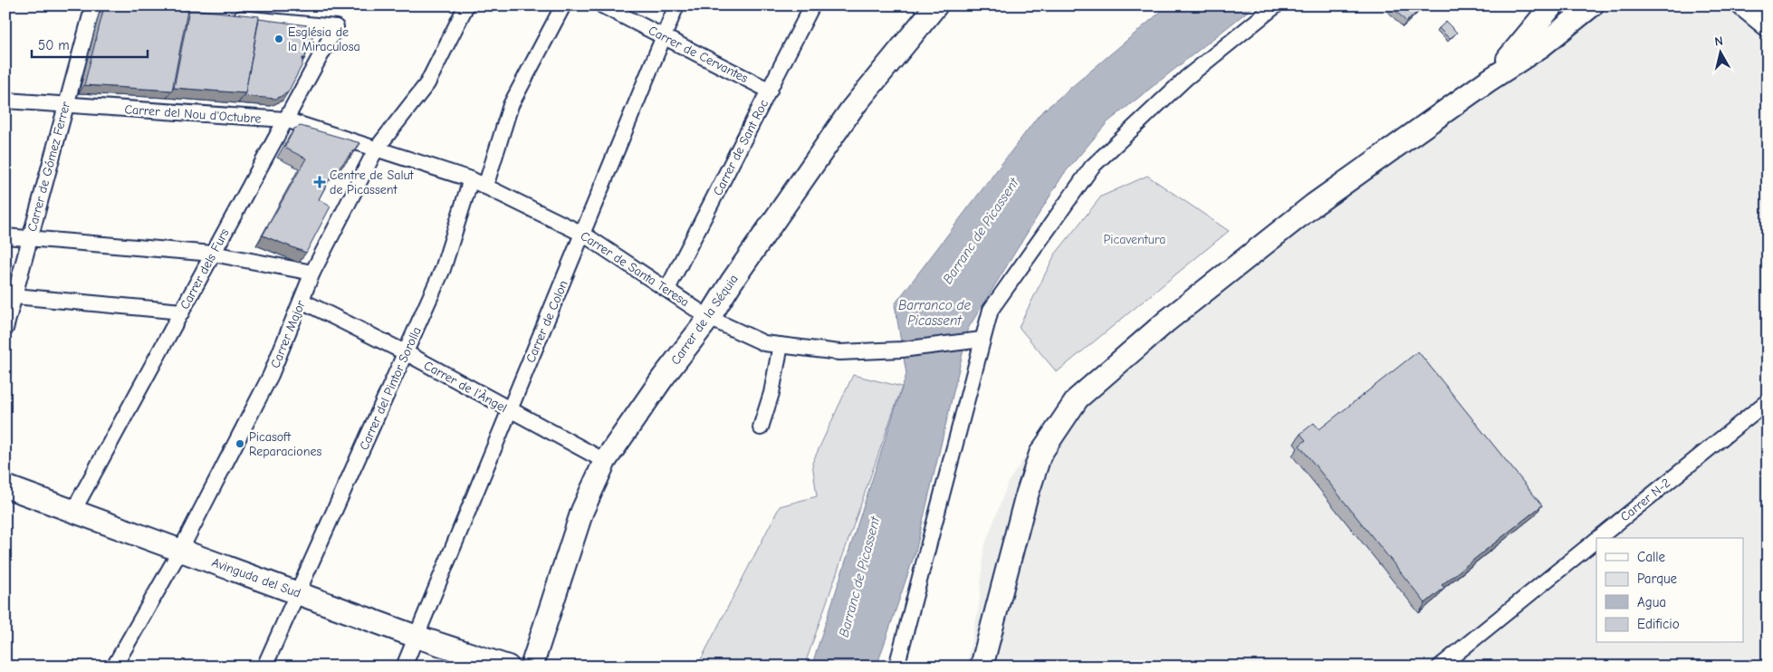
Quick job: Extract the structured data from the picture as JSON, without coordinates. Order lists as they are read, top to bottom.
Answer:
{
  "streets": {
    "street": [
      "Carrer de Cervantes",
      "Carrer del Nou d'Octubre",
      "Carrer de Sant Roc",
      "Carrer de Gómez Ferrer",
      "Carrer dels Furs",
      "Carrer de Santa Teresa",
      "Carrer de la Séquia",
      "Carrer de Colon",
      "Carrer Major",
      "Carrer de l'Àngel",
      "Carrer del Pintor Sorolla",
      "Carrer N-2",
      "Avinguda del Sud"
    ]
  },
  "crossings": [
    ["Carrer de Cervantes", "Carrer de Sant Roc"],
    ["Carrer de Cervantes", "Carrer de Colon"],
    ["Carrer del Nou d'Octubre", "Carrer de Gómez Ferrer"],
    ["Carrer del Nou d'Octubre", "Carrer dels Furs"],
    ["Carrer del Nou d'Octubre", "Carrer de Santa Teresa"],
    ["Carrer del Nou d'Octubre", "Carrer Major"],
    ["Carrer de Sant Roc", "Carrer de Santa Teresa"],
    ["Carrer dels Furs", "Avinguda del Sud"],
    ["Carrer de Santa Teresa", "Carrer de la Séquia"],
    ["Carrer de Santa Teresa", "Carrer de Colon"],
    ["Carrer de Santa Teresa", "Carrer Major"],
    ["Carrer de Santa Teresa", "Carrer del Pintor Sorolla"],
    ["Carrer de la Séquia", "Carrer de l'Àngel"],
    ["Carrer de Colon", "Carrer de l'Àngel"],
    ["Carrer de Colon", "Avinguda del Sud"],
    ["Carrer Major", "Carrer de l'Àngel"],
    ["Carrer Major", "Avinguda del Sud"],
    ["Carrer de l'Àngel", "Carrer del Pintor Sorolla"],
    ["Carrer del Pintor Sorolla", "Avinguda del Sud"]
  ],
  "water": ["Barranc de Picassent", "Barranco de Picassent"],
  "parks": ["Picaventura"],
  "places": {
    "other": ["Església de la Miraculosa", "Picasoft Reparaciones"],
    "health": ["Centre de Salut de Picassent"]
  },
  "legend": [
    "Calle",
    "Parque",
    "Agua",
    "Edificio"
  ],
  "scale_bar": "50 m",
  "north": "top"
}
